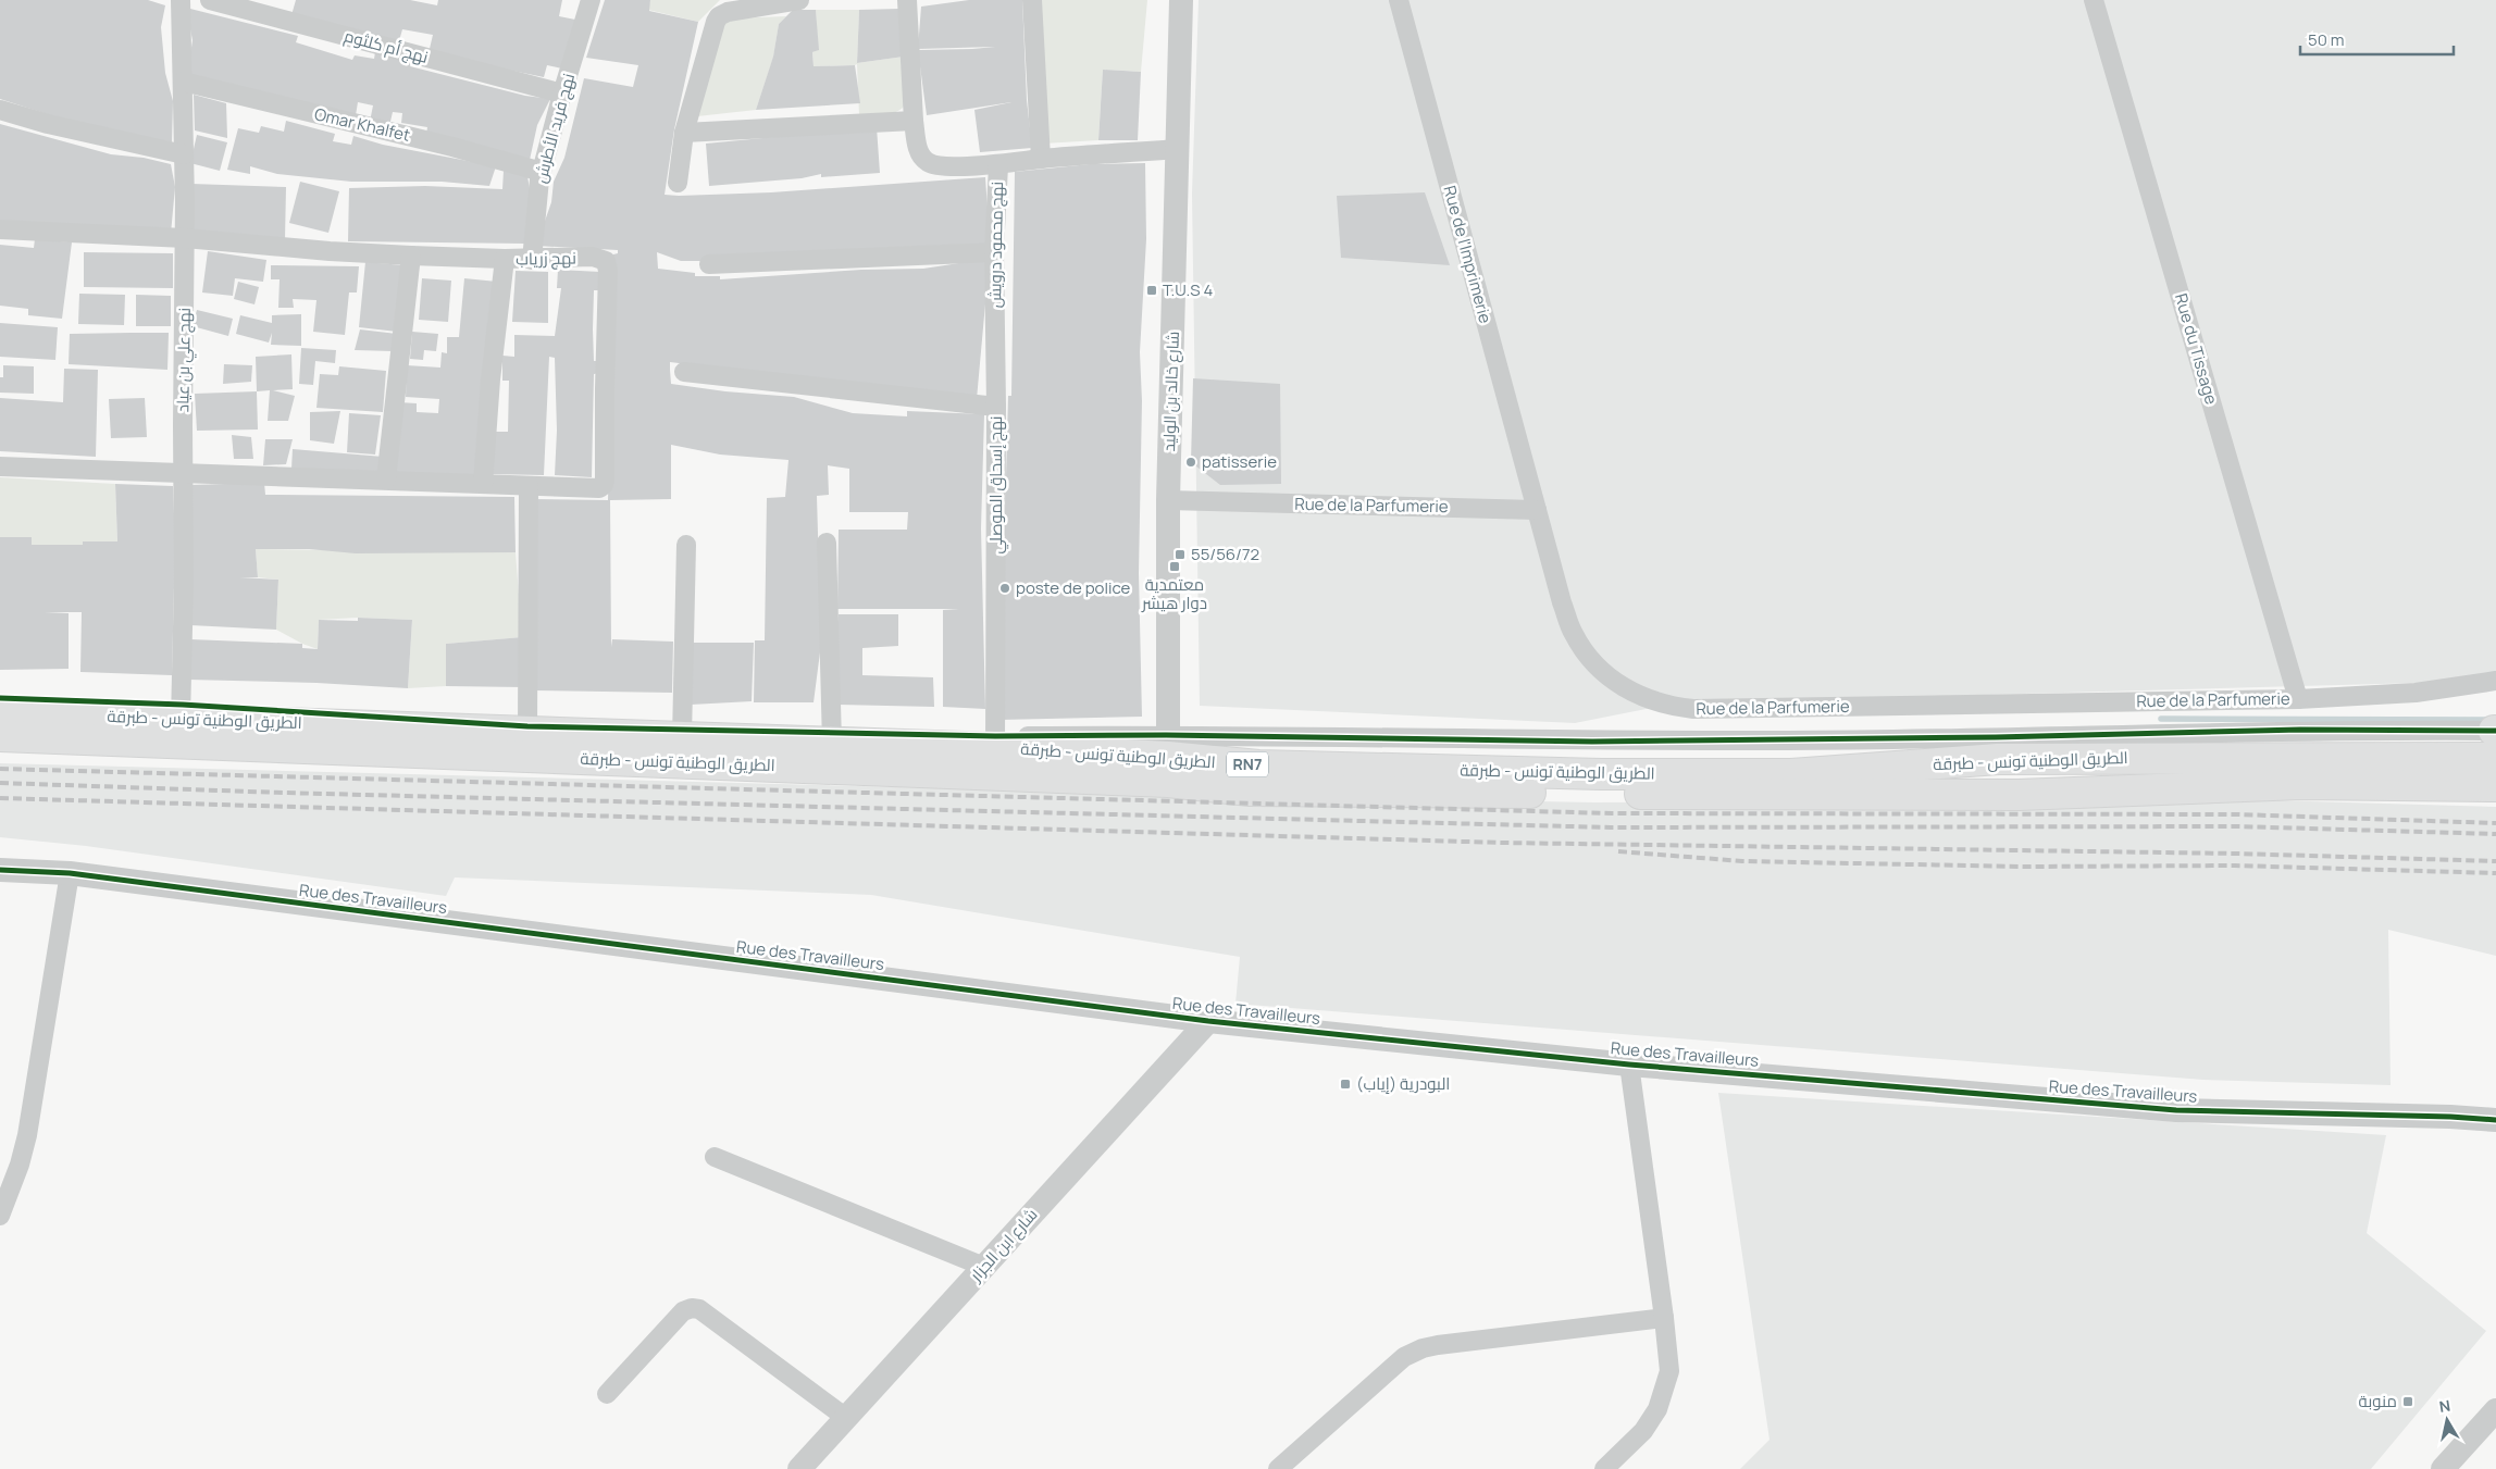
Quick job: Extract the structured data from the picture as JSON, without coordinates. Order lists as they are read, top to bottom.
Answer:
{
  "streets": {
    "main road": ["الطريق الوطنية تونس - طبرقة", "RN7"],
    "street": [
      "نهج أم كلثوم",
      "Omar Khalfet",
      "نهج فريد الأطرش",
      "نهج محمود درويش",
      "Rue de l'Imprimerie",
      "نهج زرياب",
      "Rue du Tissage",
      "نهج علي بن عياد",
      "شارع خالد بن الوليد",
      "نهج إسحاق الموصلي",
      "Rue de la Parfumerie",
      "Rue des Travailleurs",
      "شارع ابن الجزار"
    ]
  },
  "crossings": [
    ["نهج أم كلثوم", "نهج فريد الأطرش"],
    ["Omar Khalfet", "نهج فريد الأطرش"],
    ["Omar Khalfet", "نهج علي بن عياد"],
    ["نهج فريد الأطرش", "نهج زرياب"],
    ["نهج محمود درويش", "شارع خالد بن الوليد"],
    ["نهج محمود درويش", "نهج إسحاق الموصلي"],
    ["Rue de l'Imprimerie", "Rue de la Parfumerie"],
    ["نهج زرياب", "نهج علي بن عياد"],
    ["Rue du Tissage", "Rue de la Parfumerie"],
    ["نهج علي بن عياد", "الطريق الوطنية تونس - طبرقة"],
    ["شارع خالد بن الوليد", "Rue de la Parfumerie"],
    ["شارع خالد بن الوليد", "الطريق الوطنية تونس - طبرقة"],
    ["نهج إسحاق الموصلي", "الطريق الوطنية تونس - طبرقة"],
    ["Rue des Travailleurs", "شارع ابن الجزار"]
  ],
  "places": {
    "transit": [
      "T.U.S 4",
      "55/56/72",
      "معتمدية دوار هيشر",
      "البودرية (إياب)",
      "منوبة"
    ],
    "other": ["patisserie", "poste de police"]
  },
  "scale_bar": "50 m",
  "north": "top"
}
